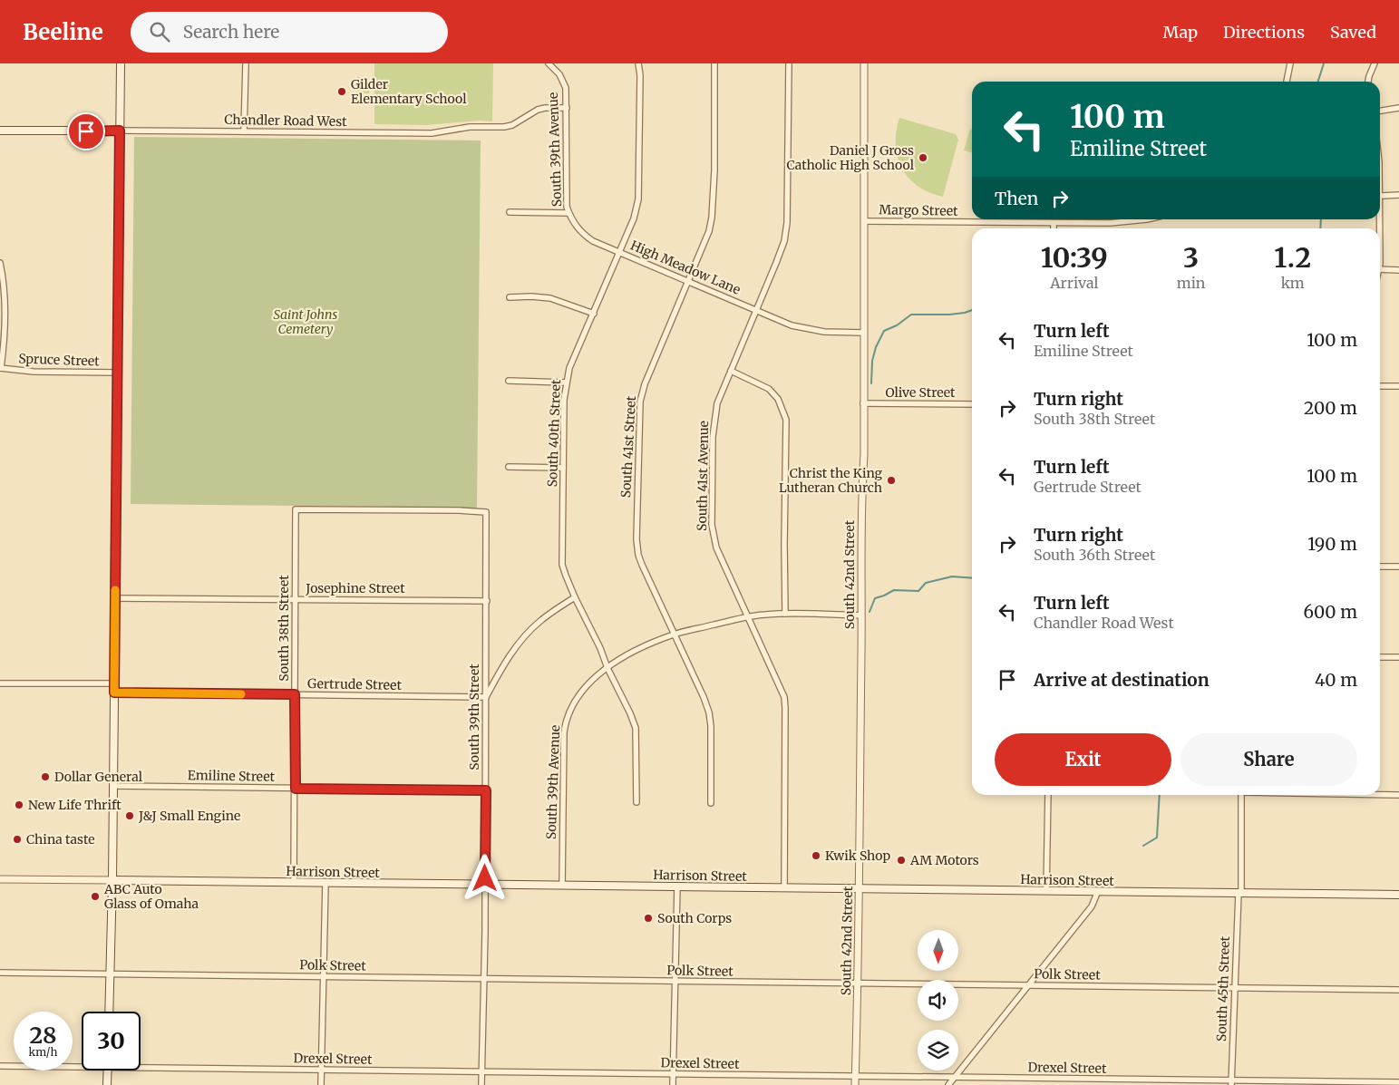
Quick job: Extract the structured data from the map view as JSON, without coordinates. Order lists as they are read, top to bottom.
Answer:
{
  "streets": {
    "main road": ["Chandler Road West", "Harrison Street"],
    "street": [
      "South 39th Avenue",
      "Margo Street",
      "High Meadow Lane",
      "Spruce Street",
      "Olive Street",
      "South 40th Street",
      "South 41st Street",
      "South 41st Avenue",
      "South 42nd Street",
      "Josephine Street",
      "South 38th Street",
      "Gertrude Street",
      "South 39th Street",
      "Emiline Street",
      "Polk Street",
      "South 45th Street",
      "Drexel Street"
    ]
  },
  "crossings": [
    ["Chandler Road West", "South 39th Avenue"],
    ["South 39th Avenue", "High Meadow Lane"],
    ["South 39th Avenue", "South 40th Street"],
    ["South 39th Avenue", "South 41st Street"],
    ["South 39th Avenue", "South 41st Avenue"],
    ["South 39th Avenue", "South 42nd Street"],
    ["South 39th Avenue", "Harrison Street"],
    ["Margo Street", "South 42nd Street"],
    ["High Meadow Lane", "South 40th Street"],
    ["High Meadow Lane", "South 41st Street"],
    ["High Meadow Lane", "South 41st Avenue"],
    ["High Meadow Lane", "South 42nd Street"],
    ["Olive Street", "South 42nd Street"],
    ["South 41st Avenue", "Harrison Street"],
    ["South 42nd Street", "Harrison Street"],
    ["South 42nd Street", "Polk Street"],
    ["South 42nd Street", "Drexel Street"],
    ["Josephine Street", "South 38th Street"],
    ["Josephine Street", "South 39th Street"],
    ["South 38th Street", "Gertrude Street"],
    ["South 38th Street", "South 39th Street"],
    ["South 38th Street", "Emiline Street"],
    ["South 38th Street", "Harrison Street"],
    ["Gertrude Street", "South 39th Street"],
    ["South 39th Street", "Emiline Street"],
    ["South 39th Street", "Harrison Street"],
    ["South 39th Street", "Polk Street"],
    ["South 39th Street", "Drexel Street"],
    ["Harrison Street", "South 45th Street"],
    ["Polk Street", "South 45th Street"],
    ["South 45th Street", "Drexel Street"]
  ],
  "parks": ["Saint Johns Cemetery"],
  "places": [
    "Gilder Elementary School",
    "Daniel J Gross Catholic High School",
    "Christ the King Lutheran Church",
    "Dollar General",
    "New Life Thrift",
    "J&J Small Engine",
    "China taste",
    "Kwik Shop",
    "AM Motors",
    "ABC Auto Glass of Omaha",
    "South Corps"
  ],
  "north": "bottom",
  "page": {
    "header": "Beeline",
    "search": "Search here",
    "nav": ["Map", "Directions", "Saved"],
    "turn": ["100 m", "Emiline Street"],
    "then": "Then",
    "eta": [
      "10:39",
      "Arrival",
      "3",
      "min",
      "1.2",
      "km"
    ],
    "list": [
      {
        "name": "Turn left",
        "note": "Emiline Street",
        "value": "100 m"
      },
      {
        "name": "Turn right",
        "note": "South 38th Street",
        "value": "200 m"
      },
      {
        "name": "Turn left",
        "note": "Gertrude Street",
        "value": "100 m"
      },
      {
        "name": "Turn right",
        "note": "South 36th Street",
        "value": "190 m"
      },
      {
        "name": "Turn left",
        "note": "Chandler Road West",
        "value": "600 m"
      },
      {
        "name": "Arrive at destination",
        "value": "40 m"
      }
    ],
    "buttons": ["Exit", "Share"],
    "speed": "28 km/h",
    "limit": "30"
  }
}
